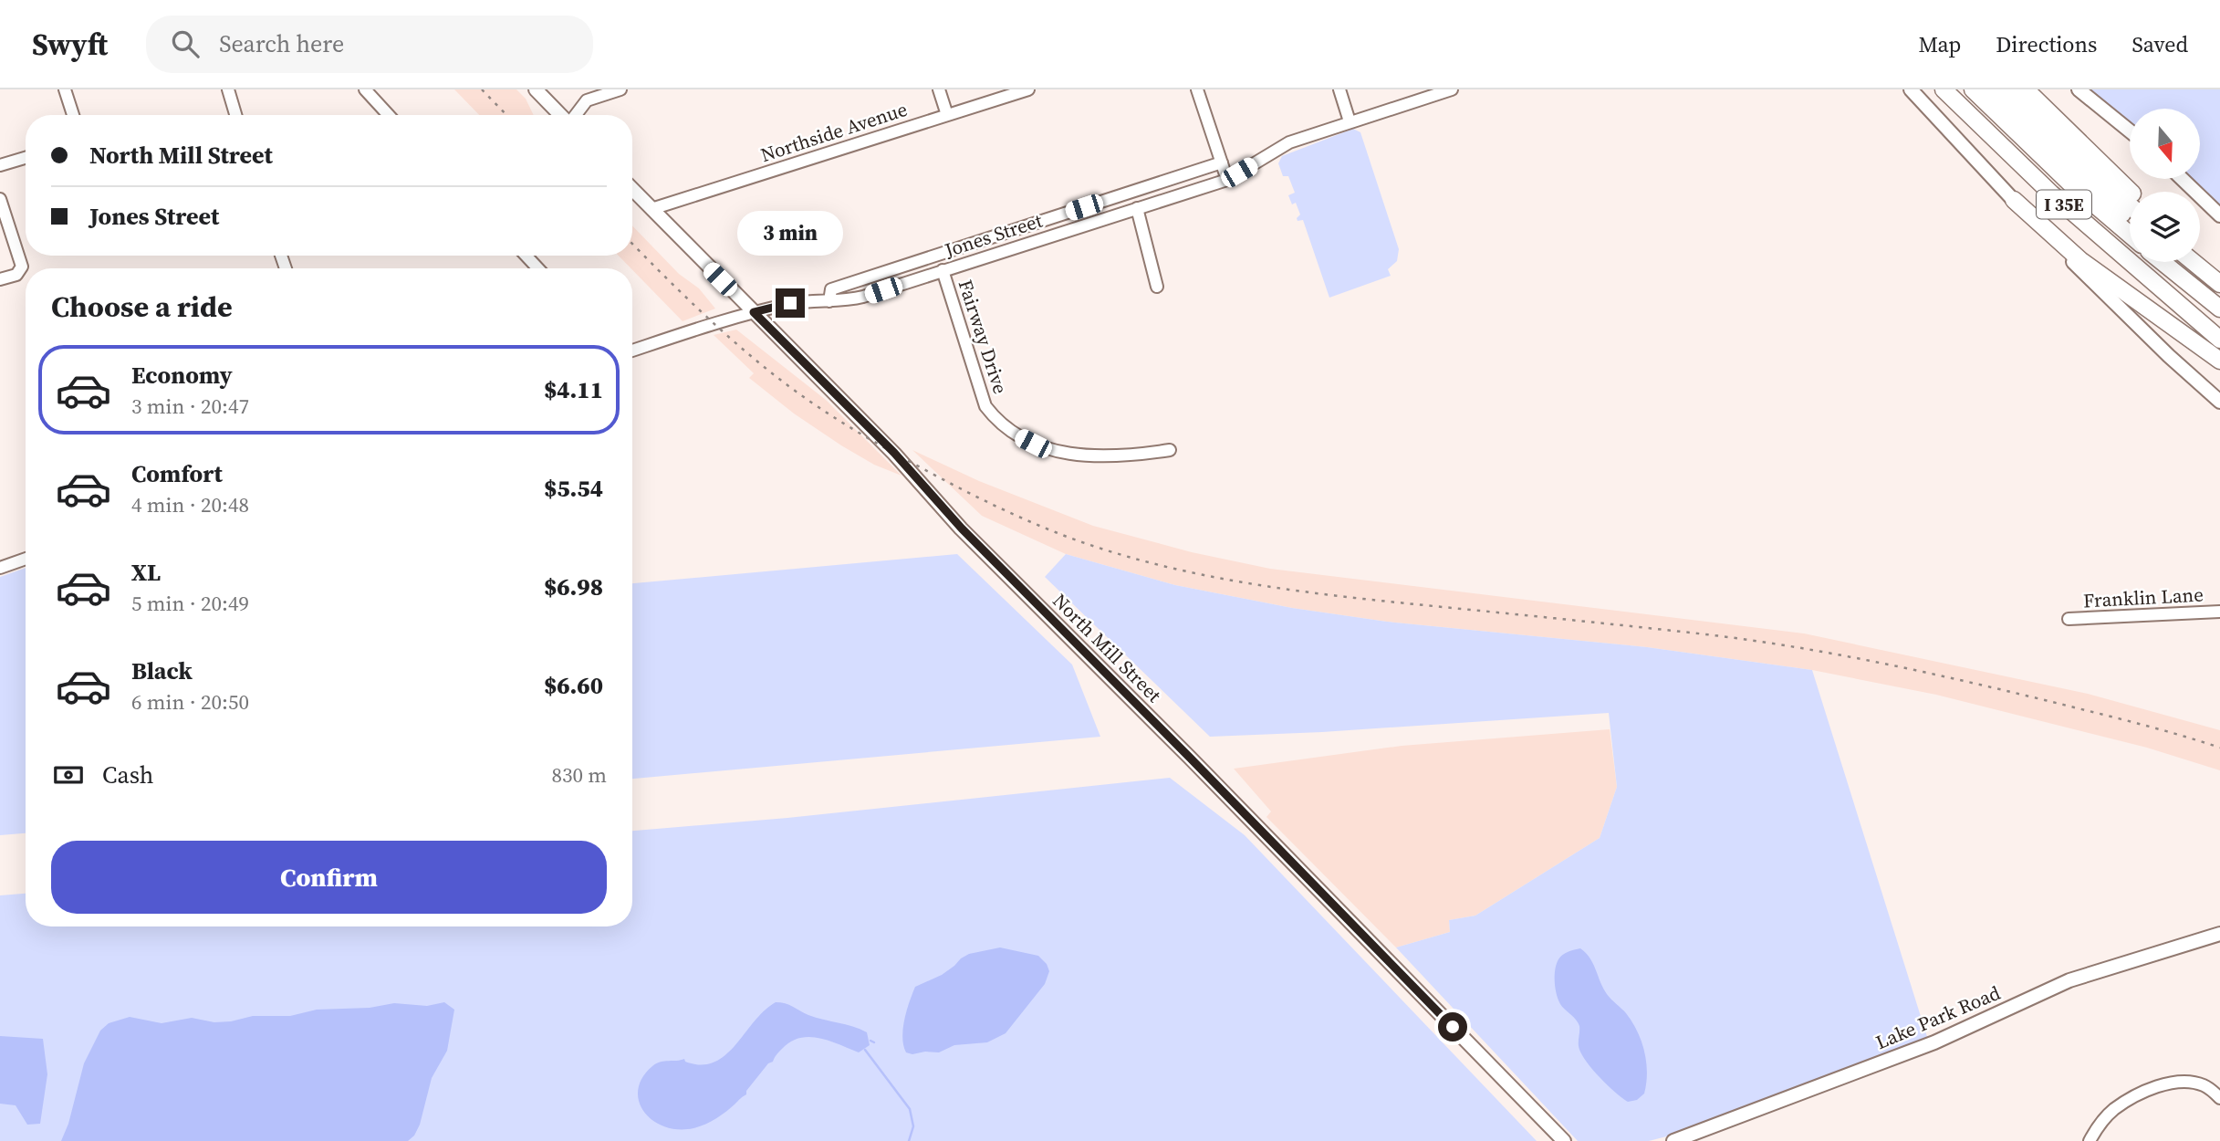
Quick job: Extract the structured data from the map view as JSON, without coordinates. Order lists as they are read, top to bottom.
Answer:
{
  "streets": {
    "highway": ["I 35E"],
    "main road": ["North Mill Street", "Lake Park Road"],
    "street": [
      "Northside Avenue",
      "Jones Street",
      "Fairway Drive",
      "Franklin Lane"
    ]
  },
  "crossings": [
    ["Northside Avenue", "North Mill Street"],
    ["Jones Street", "Fairway Drive"],
    ["Jones Street", "North Mill Street"]
  ],
  "north": "bottom",
  "page": {
    "header": "Swyft",
    "search": "Search here",
    "nav": ["Map", "Directions", "Saved"],
    "banner": ["North Mill Street", "Jones Street"],
    "bubble": "3 min",
    "heading": "Choose a ride",
    "list": [
      {
        "name": "Economy",
        "note": "3 min · 20:47",
        "value": "$4.11"
      },
      {
        "name": "Comfort",
        "note": "4 min · 20:48",
        "value": "$5.54"
      },
      {
        "name": "XL",
        "note": "5 min · 20:49",
        "value": "$6.98"
      },
      {
        "name": "Black",
        "note": "6 min · 20:50",
        "value": "$6.60"
      }
    ],
    "pay": ["Cash", "830 m"],
    "buttons": "Confirm"
  }
}
